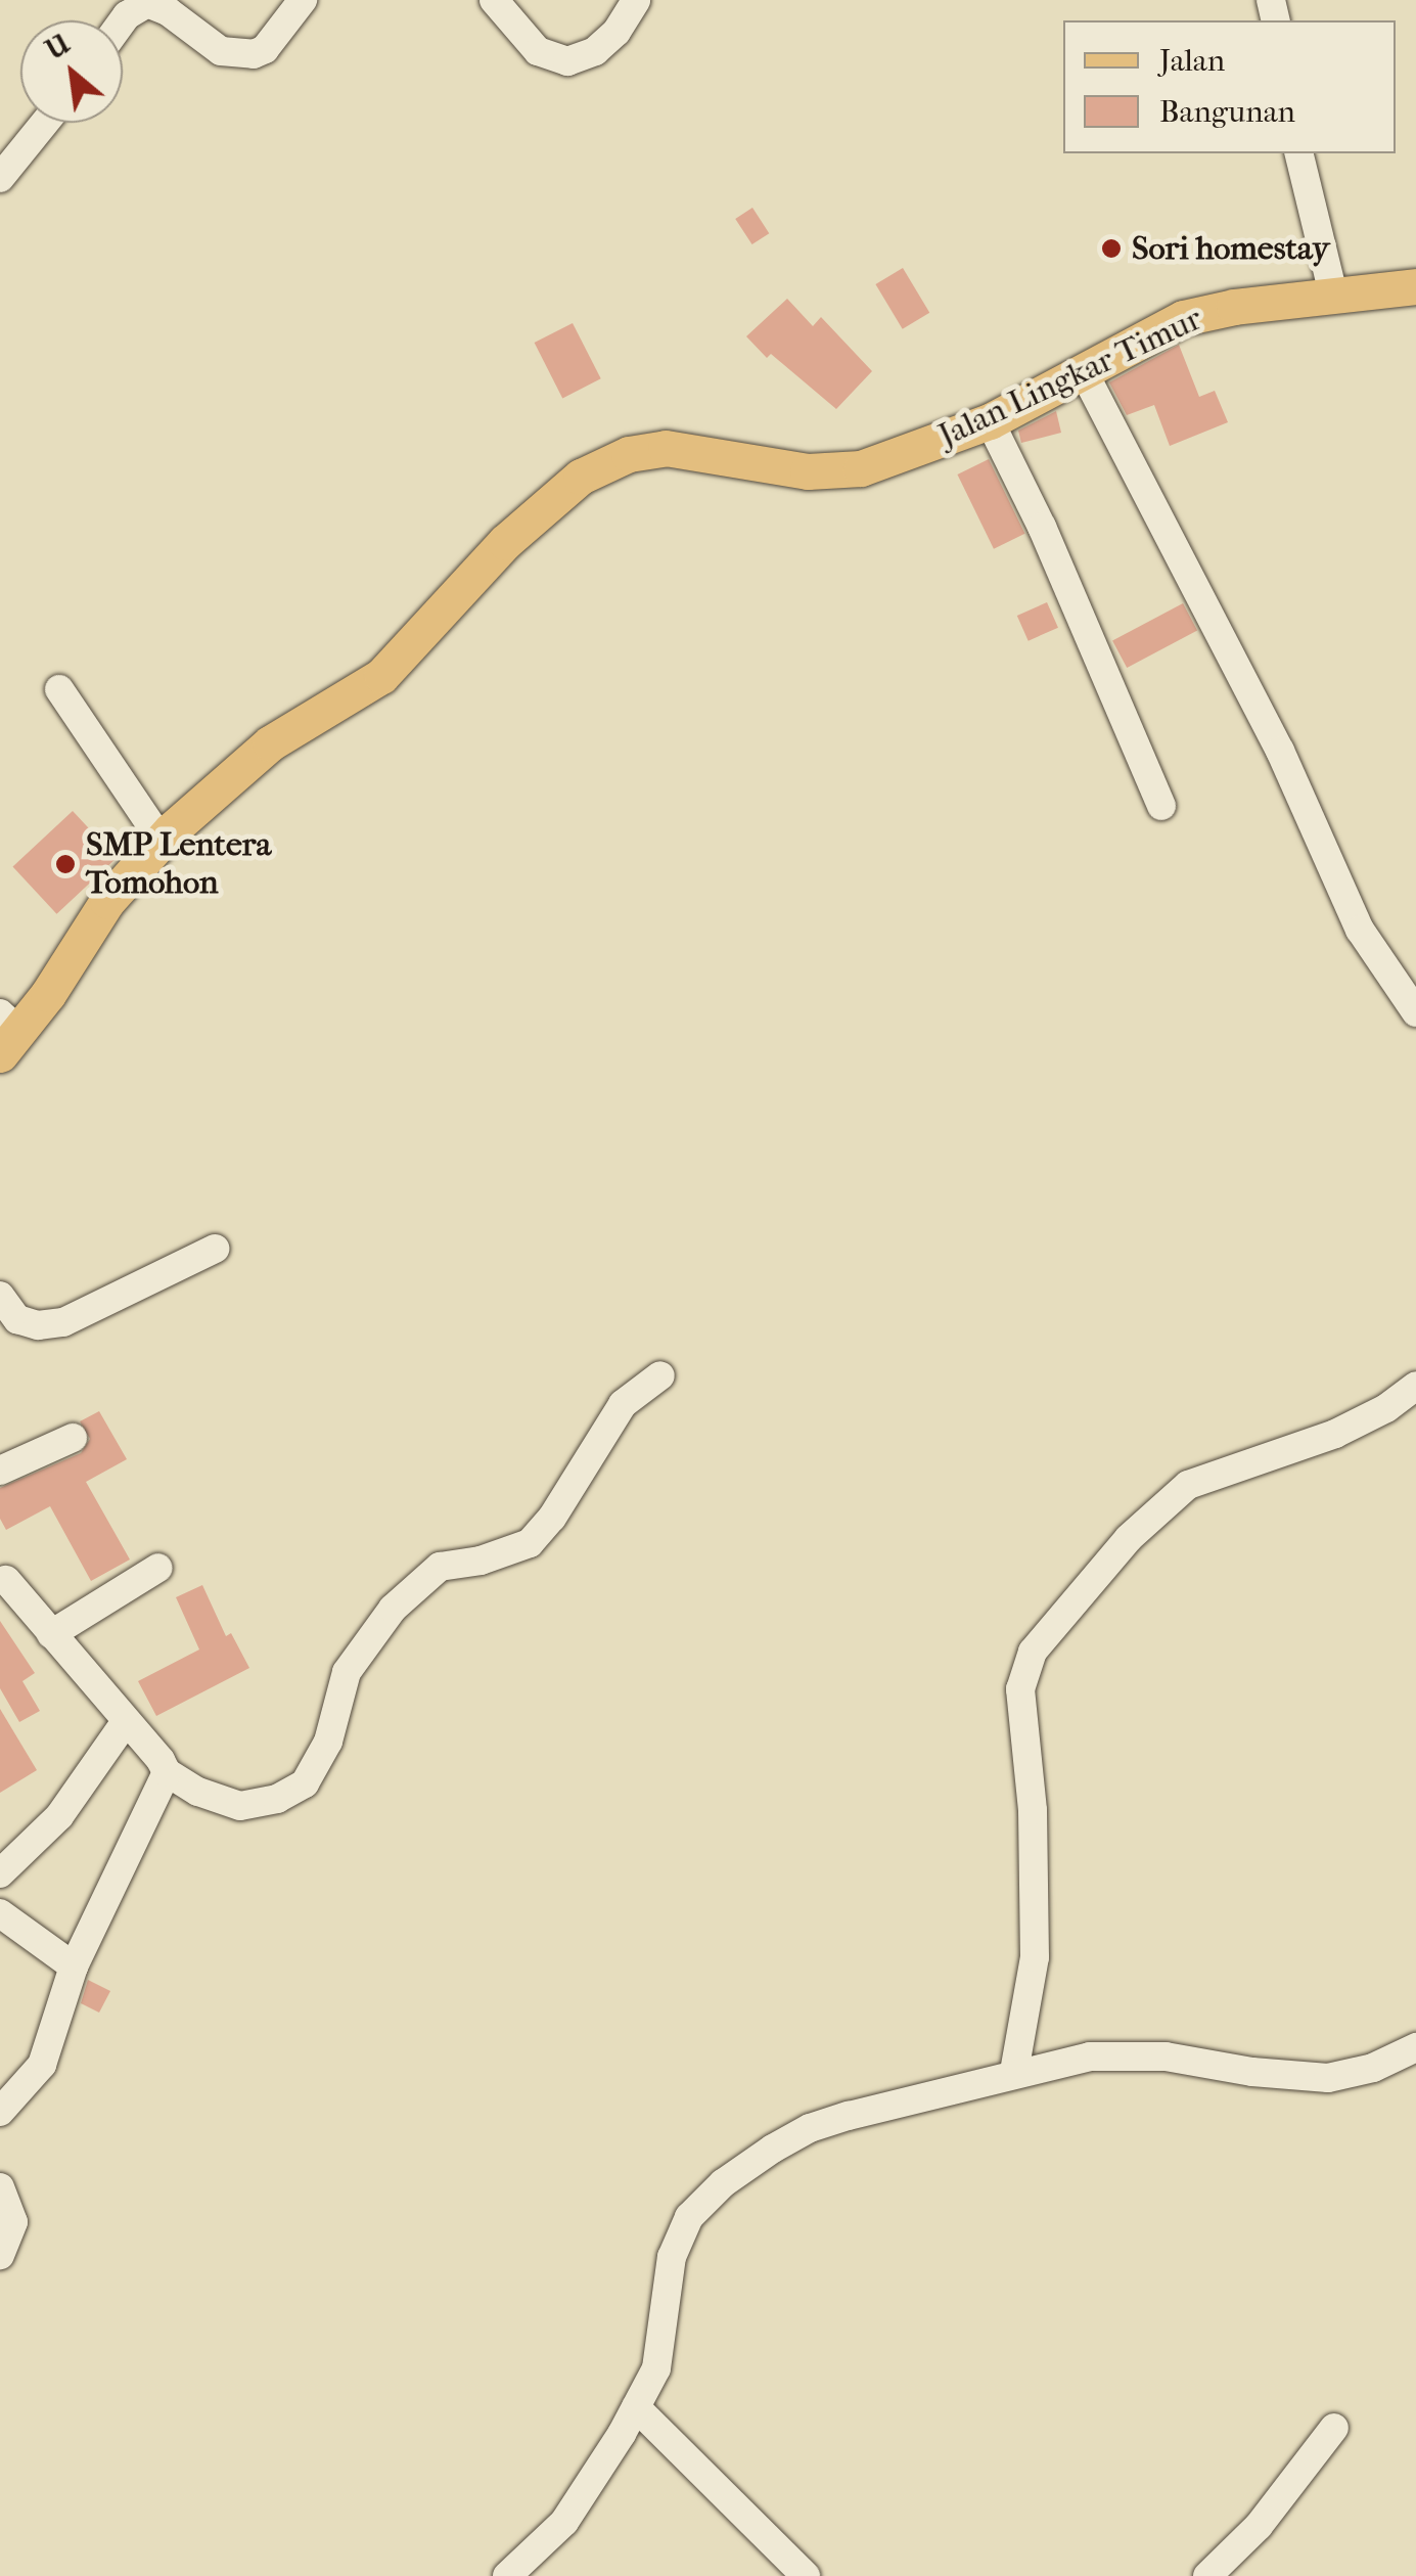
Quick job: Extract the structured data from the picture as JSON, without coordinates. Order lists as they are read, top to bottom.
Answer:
{
  "streets": {
    "main road": ["Jalan Lingkar Timur"]
  },
  "places": ["Sori homestay", "SMP Lentera Tomohon"],
  "legend": ["Jalan", "Bangunan"],
  "north": "top left"
}
